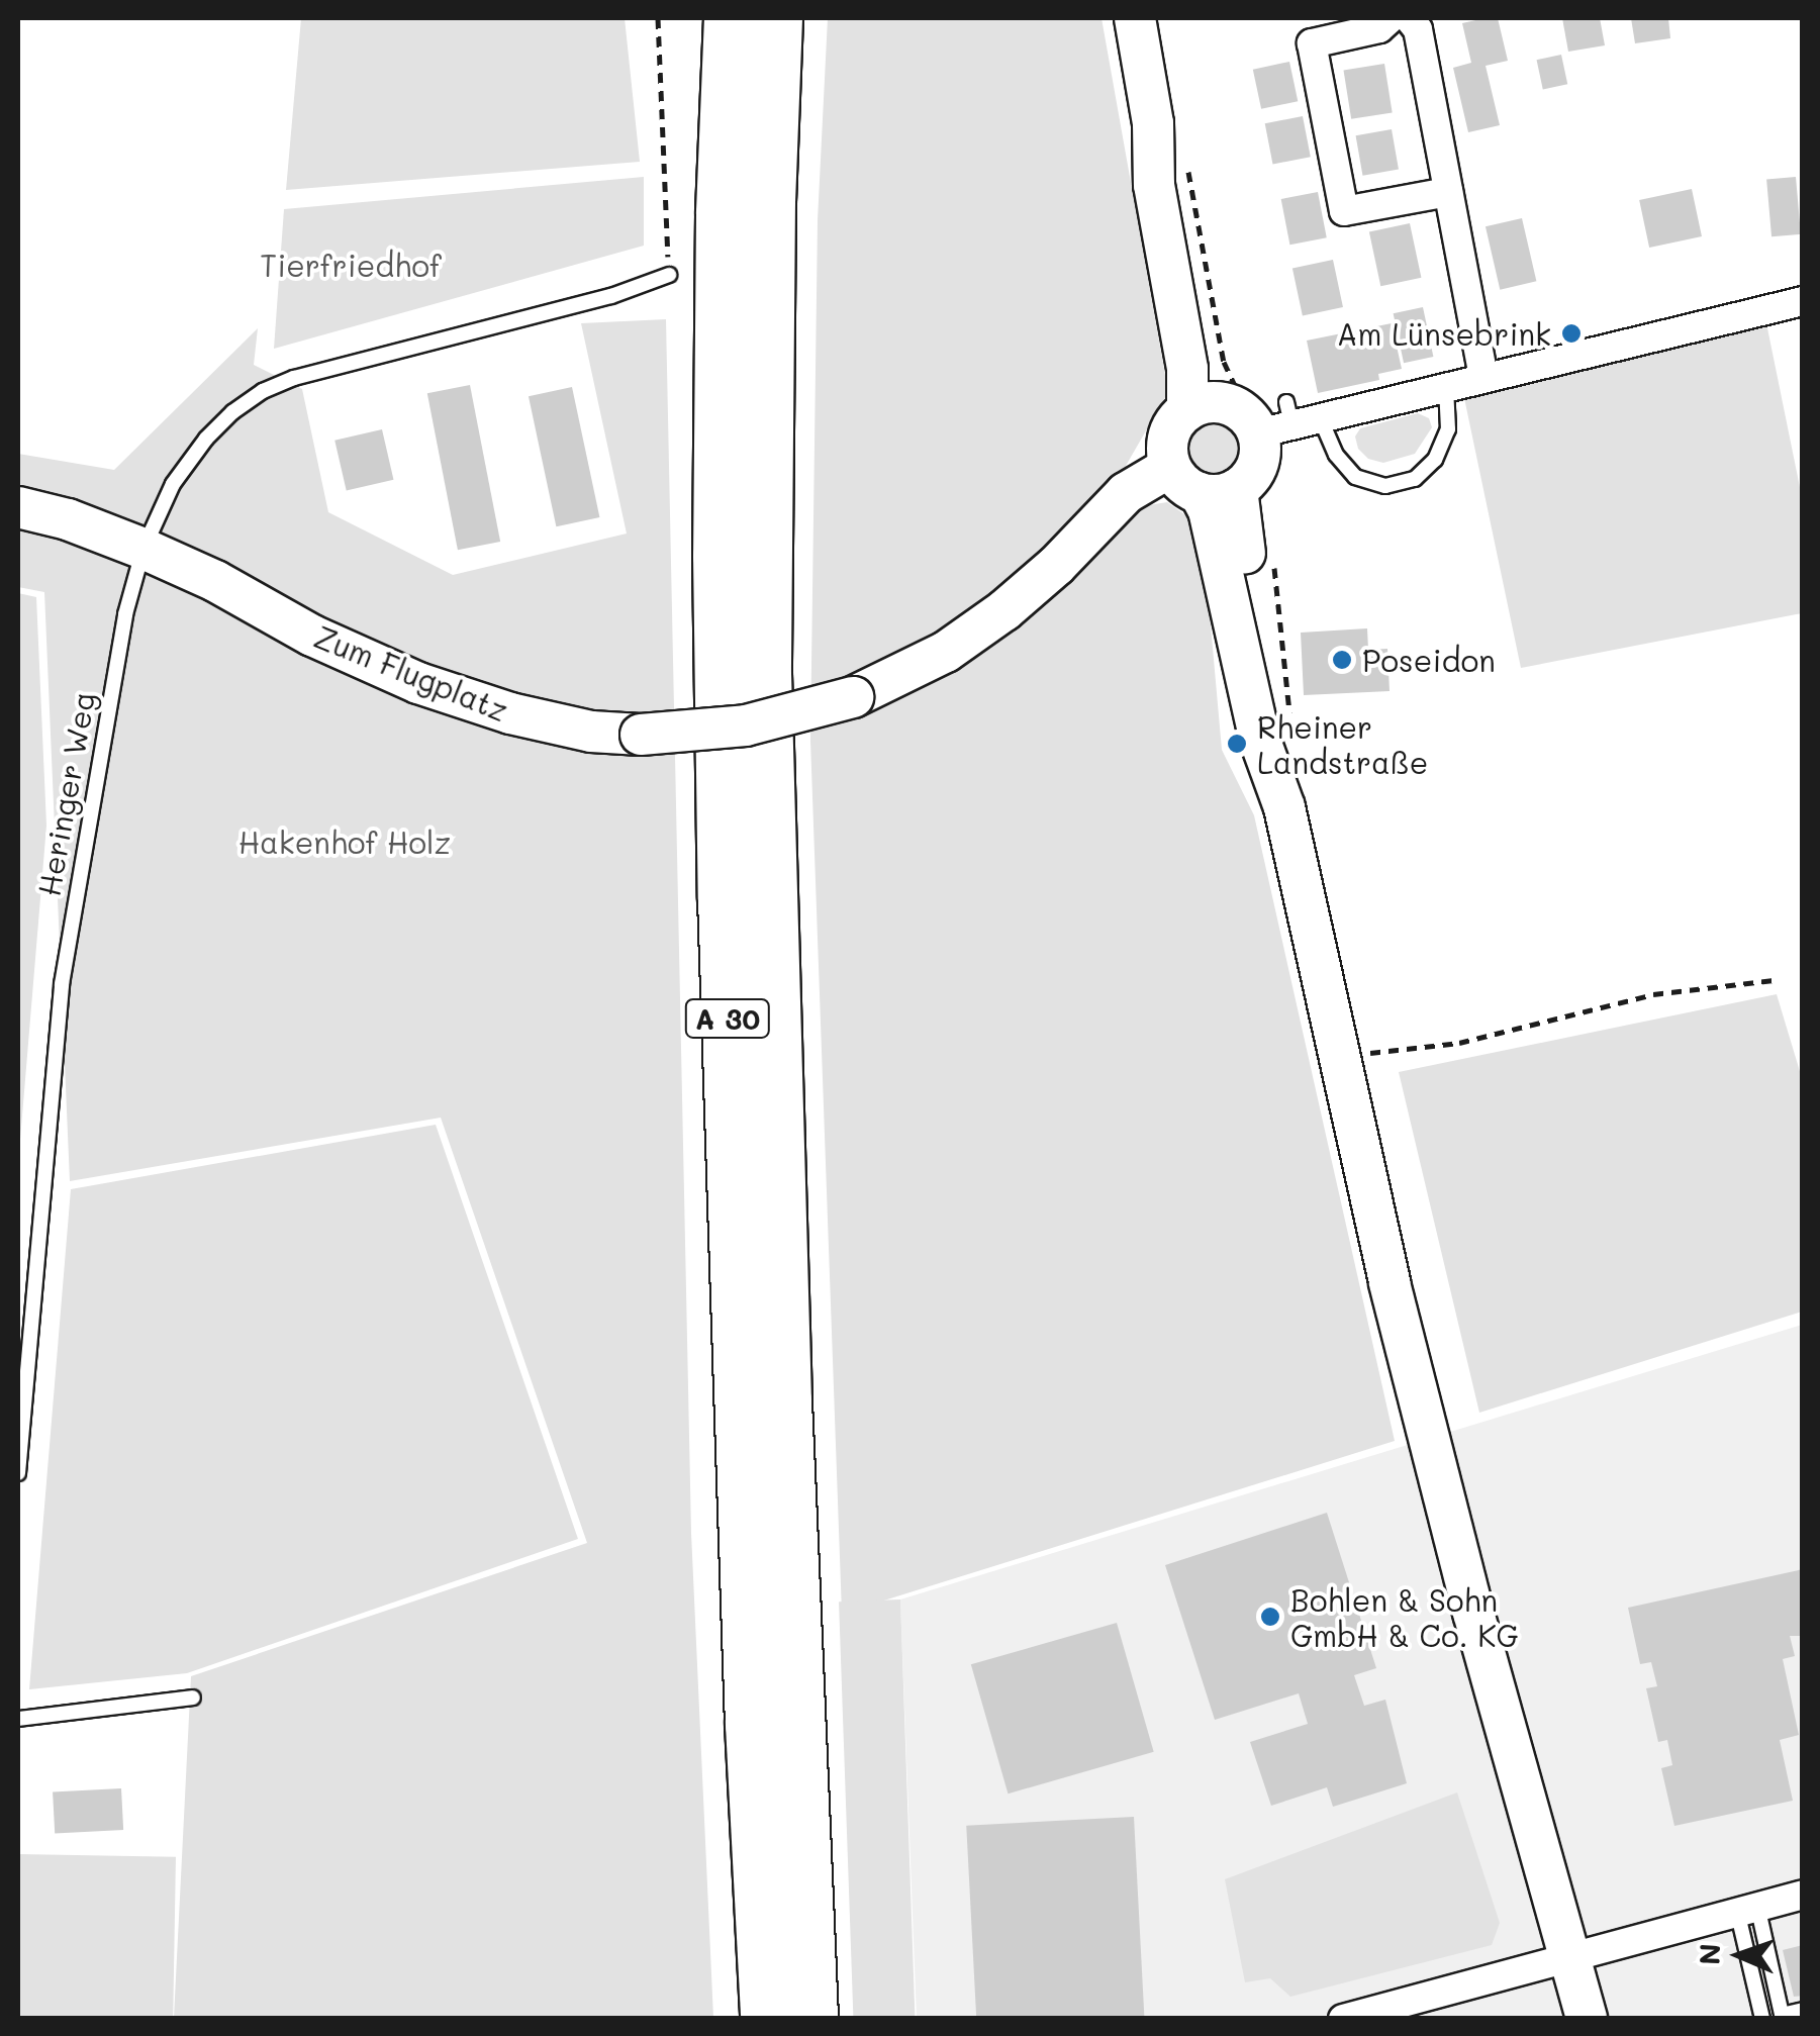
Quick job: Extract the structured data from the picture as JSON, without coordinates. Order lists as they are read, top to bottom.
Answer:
{
  "streets": {
    "highway": ["A 30"],
    "street": ["Zum Flugplatz"],
    "lane": ["Heringer Weg"]
  },
  "crossings": [
    ["Zum Flugplatz", "Heringer Weg"]
  ],
  "parks": ["Tierfriedhof", "Hakenhof Holz"],
  "places": [
    "Am Lünsebrink",
    "Poseidon",
    "Rheiner Landstraße",
    "Bohlen & Sohn GmbH & Co. KG"
  ],
  "north": "left"
}
